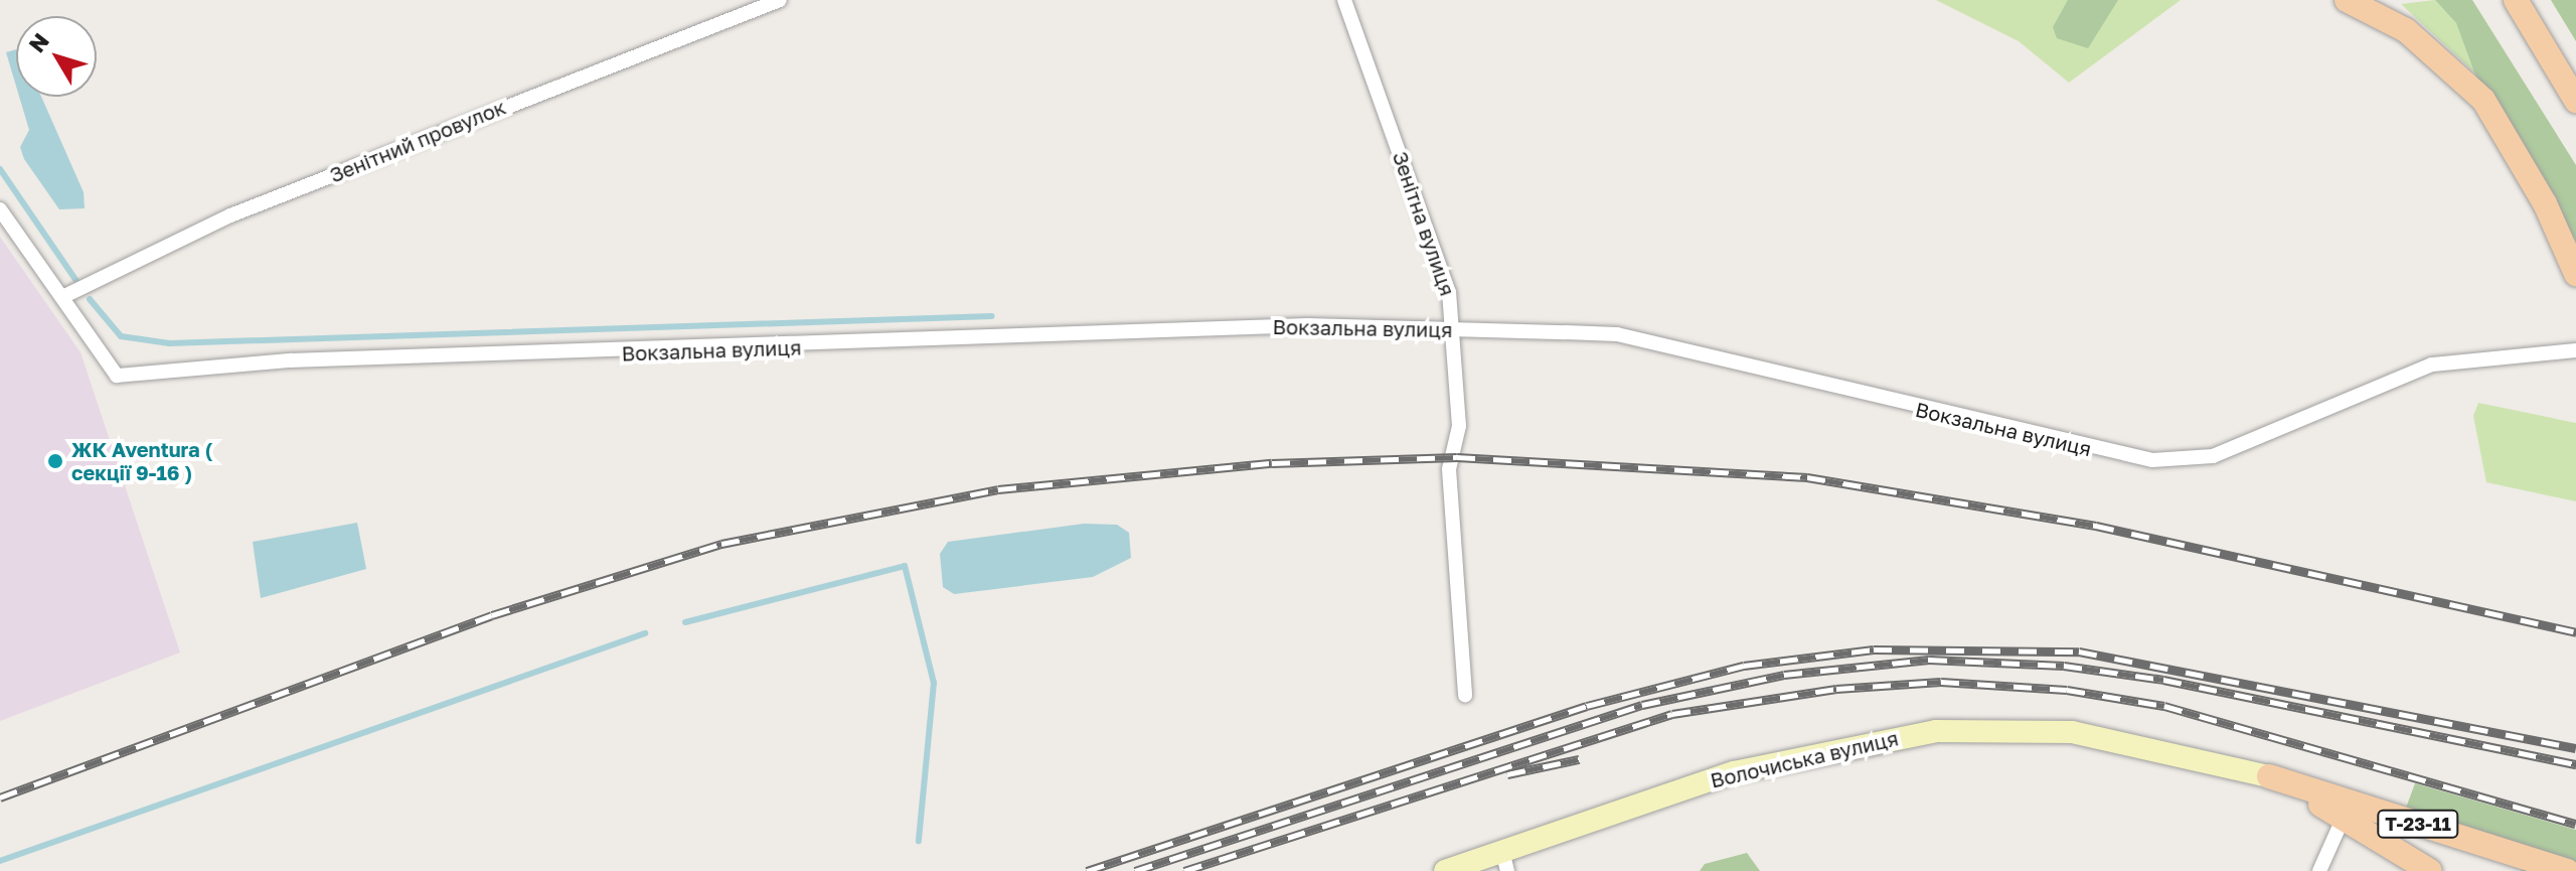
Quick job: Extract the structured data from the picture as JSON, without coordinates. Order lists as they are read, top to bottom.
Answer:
{
  "streets": {
    "main road": ["Волочиська вулиця", "Т-23-11"],
    "street": ["Зенітний провулок", "Зенітна вулиця", "Вокзальна вулиця"]
  },
  "crossings": [
    ["Зенітний провулок", "Вокзальна вулиця"],
    ["Зенітна вулиця", "Вокзальна вулиця"],
    ["Волочиська вулиця", "Т-23-11"]
  ],
  "places": ["ЖК Aventura ( секції 9-16 )"],
  "north": "top left"
}
